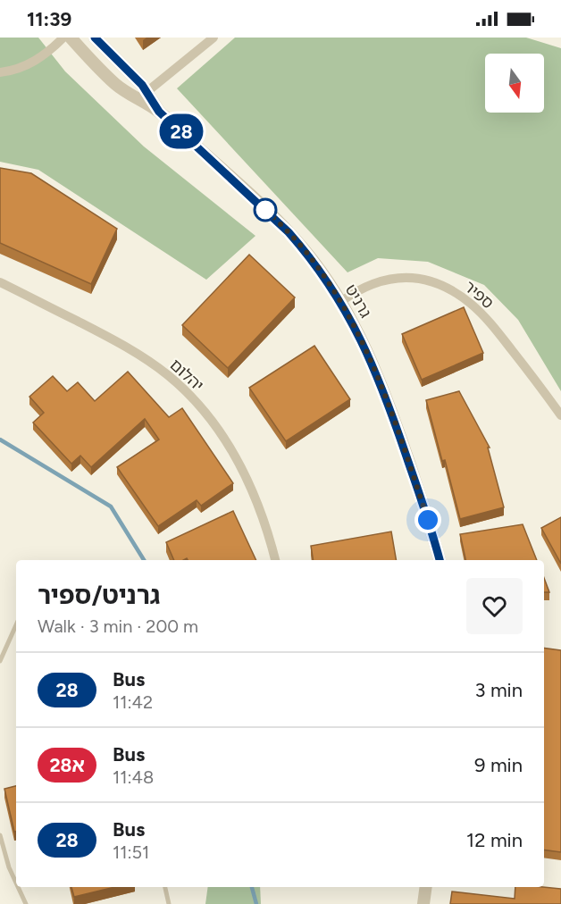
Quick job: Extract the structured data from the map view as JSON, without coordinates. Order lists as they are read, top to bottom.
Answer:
{
  "streets": {
    "street": ["ספיר", "גרניט", "יהלום"]
  },
  "crossings": [
    ["ספיר", "גרניט"]
  ],
  "lines": ["bus line 28"],
  "north": "bottom",
  "page": {
    "status": "11:39",
    "on_map": "28",
    "heading": ["גרניט/ספיר", "Walk · 3 min · 200 m"],
    "list": [
      {
        "mark": "28",
        "name": "Bus",
        "note": "11:42",
        "value": "3 min"
      },
      {
        "mark": "28א",
        "name": "Bus",
        "note": "11:48",
        "value": "9 min"
      },
      {
        "mark": "28",
        "name": "Bus",
        "note": "11:51",
        "value": "12 min"
      }
    ]
  }
}
